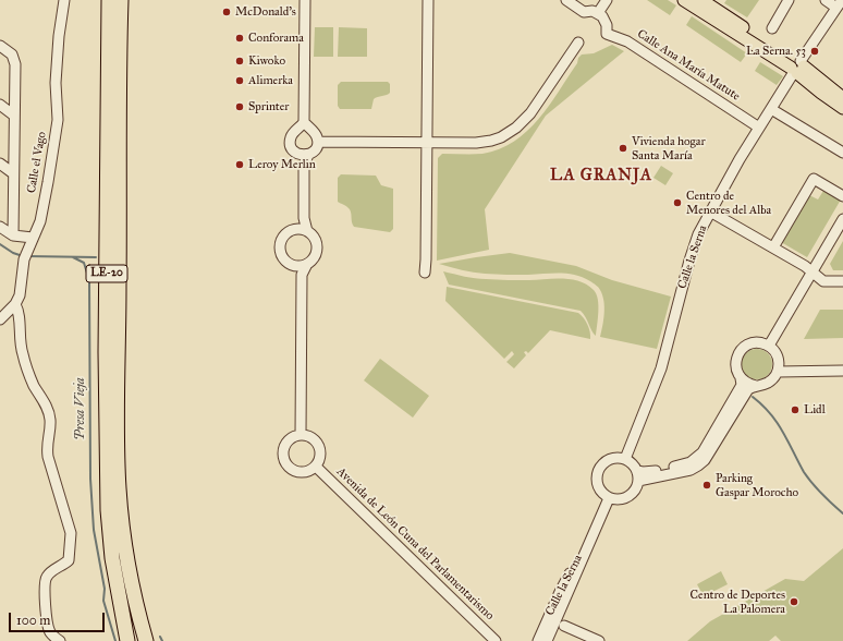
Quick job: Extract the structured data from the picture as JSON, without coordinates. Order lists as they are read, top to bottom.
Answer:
{
  "streets": {
    "highway": ["LE-20"],
    "street": [
      "Calle Ana María Matute",
      "Calle el Vago",
      "Calle la Serna",
      "Avenida de León Cuna del Parlamentarismo"
    ]
  },
  "crossings": [
    ["Calle Ana María Matute", "Calle la Serna"]
  ],
  "districts": ["LA GRANJA"],
  "water": ["Presa Vieja"],
  "places": [
    "McDonald's",
    "Conforama",
    "La Serna. 53",
    "Kiwoko",
    "Alimerka",
    "Sprinter",
    "Vivienda hogar Santa María",
    "Leroy Merlin",
    "Centro de Menores del Alba",
    "Lidl",
    "Parking Gaspar Morocho",
    "Centro de Deportes La Palomera"
  ],
  "scale_bar": "100 m"
}
